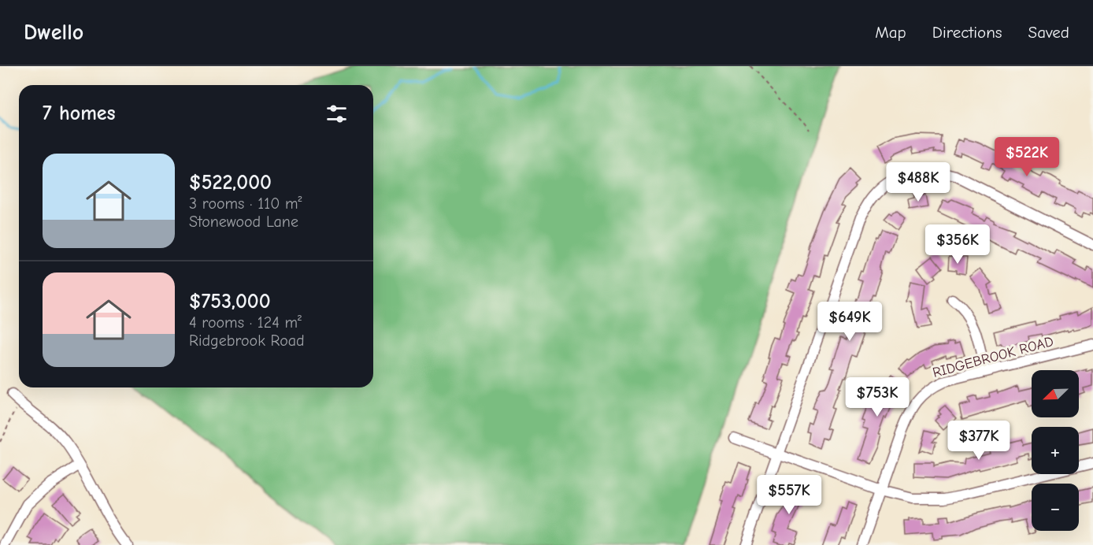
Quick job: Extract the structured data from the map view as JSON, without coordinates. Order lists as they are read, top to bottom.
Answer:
{
  "streets": {
    "street": ["RIDGEBROOK ROAD"]
  },
  "north": "bottom left",
  "page": {
    "header": "Dwello",
    "nav": ["Map", "Directions", "Saved"],
    "heading": "7 homes",
    "price": [
      "$522K",
      "$488K",
      "$356K",
      "$649K",
      "$753K",
      "$377K",
      "$557K"
    ],
    "list": [
      {
        "name": "$522,000",
        "note": "3 rooms · 110 m² · Stonewood Lane"
      },
      {
        "name": "$753,000",
        "note": "4 rooms · 124 m² · Ridgebrook Road"
      }
    ],
    "map_buttons": ["+", "−"]
  }
}
